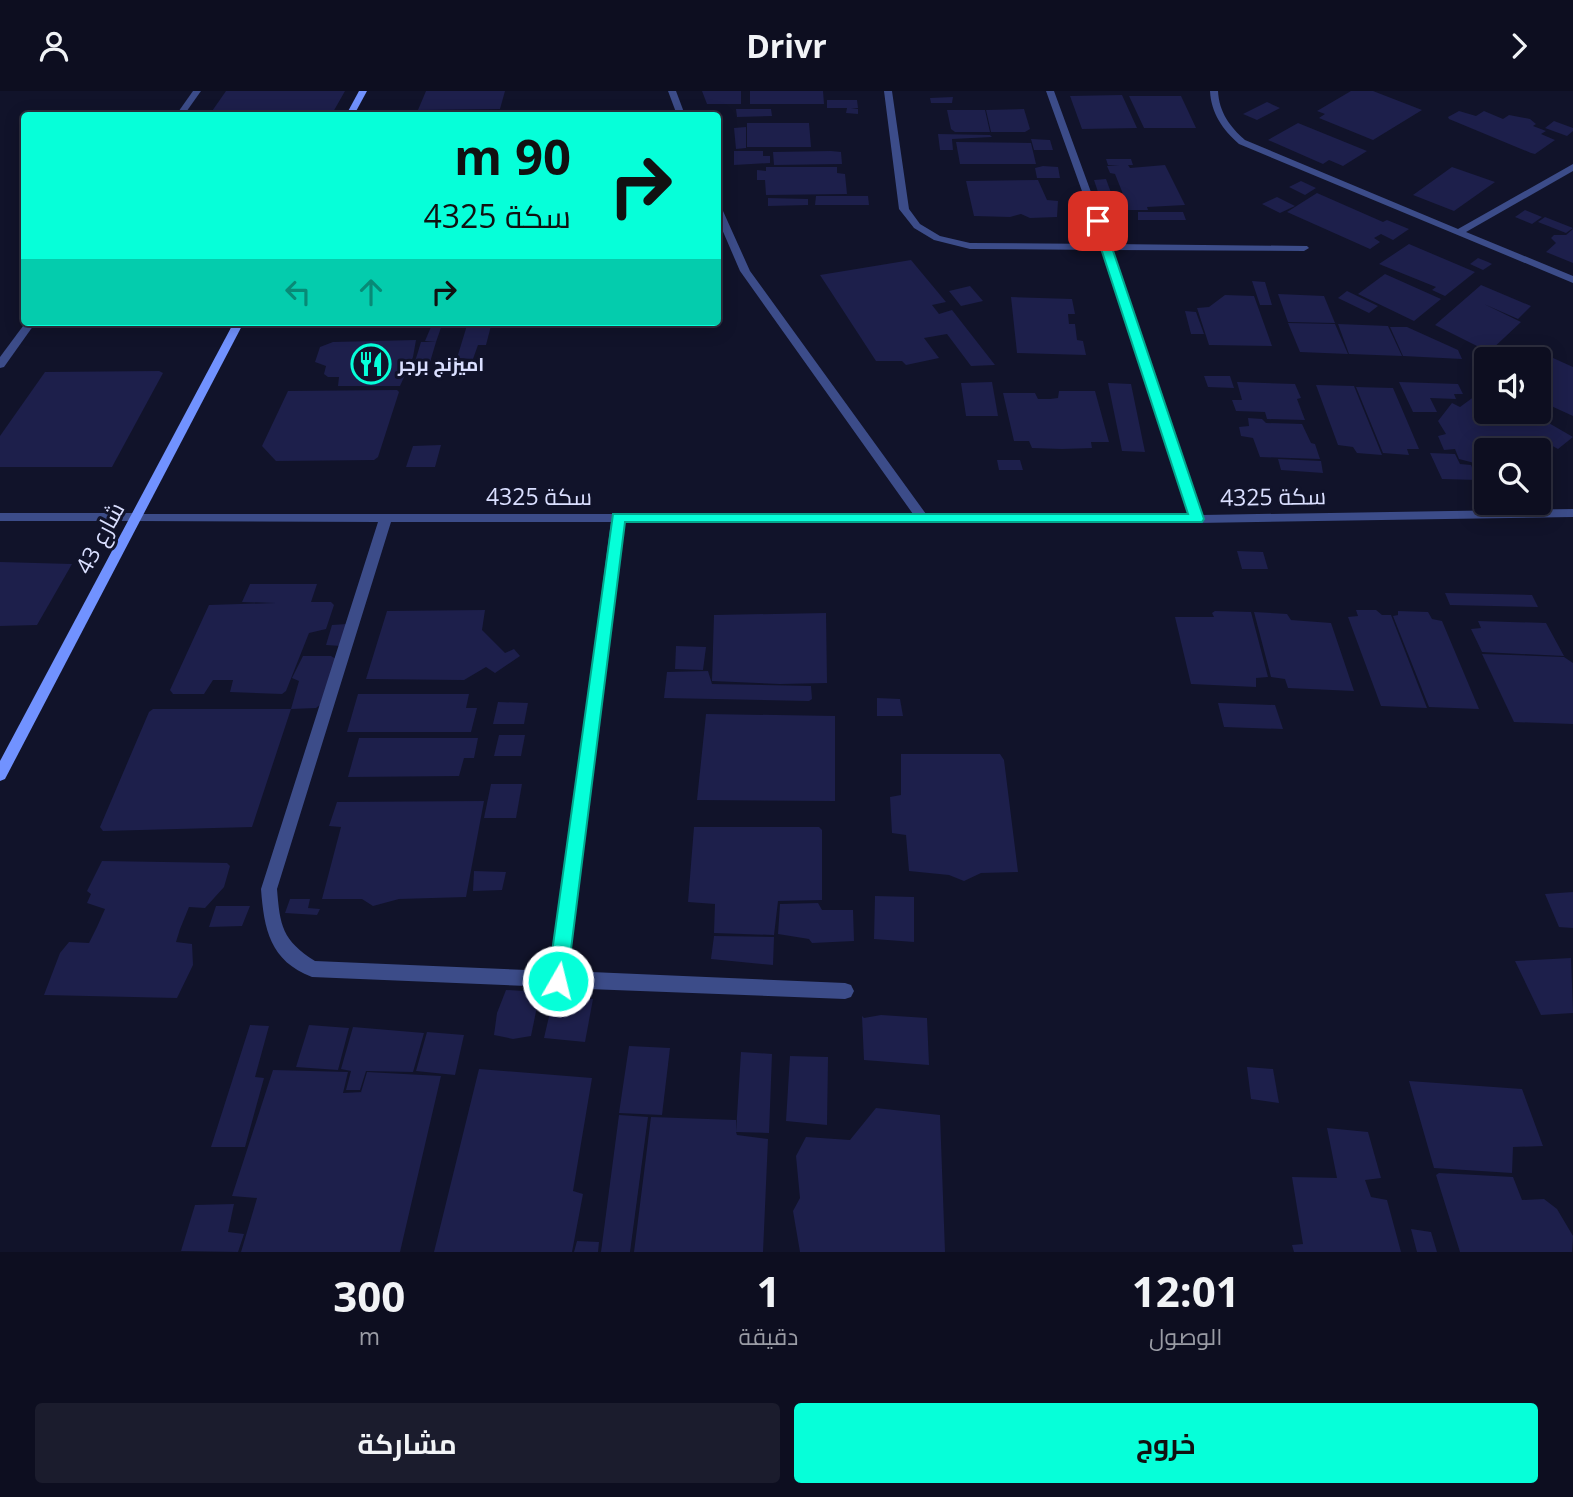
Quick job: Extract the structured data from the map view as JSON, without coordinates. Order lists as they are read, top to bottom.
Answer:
{
  "streets": {
    "street": ["سكة 4325", "شارع 43"]
  },
  "crossings": [
    ["سكة 4325", "شارع 43"]
  ],
  "places": {
    "restaurant": ["اميزنج برجر"]
  },
  "page": {
    "header": "Drivr",
    "turn": ["90 m", "سكة 4325"],
    "eta": [
      "12:01",
      "الوصول",
      "1",
      "دقيقة",
      "300",
      "m"
    ],
    "buttons": ["خروج", "مشاركة"]
  }
}
